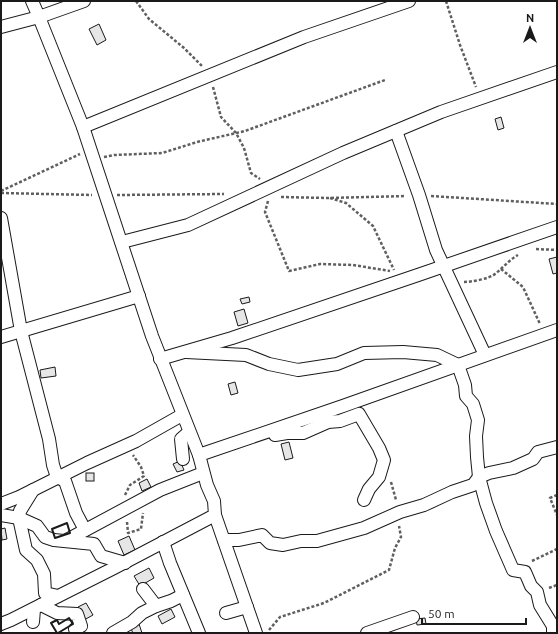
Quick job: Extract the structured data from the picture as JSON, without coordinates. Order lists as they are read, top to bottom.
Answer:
{
  "scale_bar": "50 m",
  "north": "top"
}
